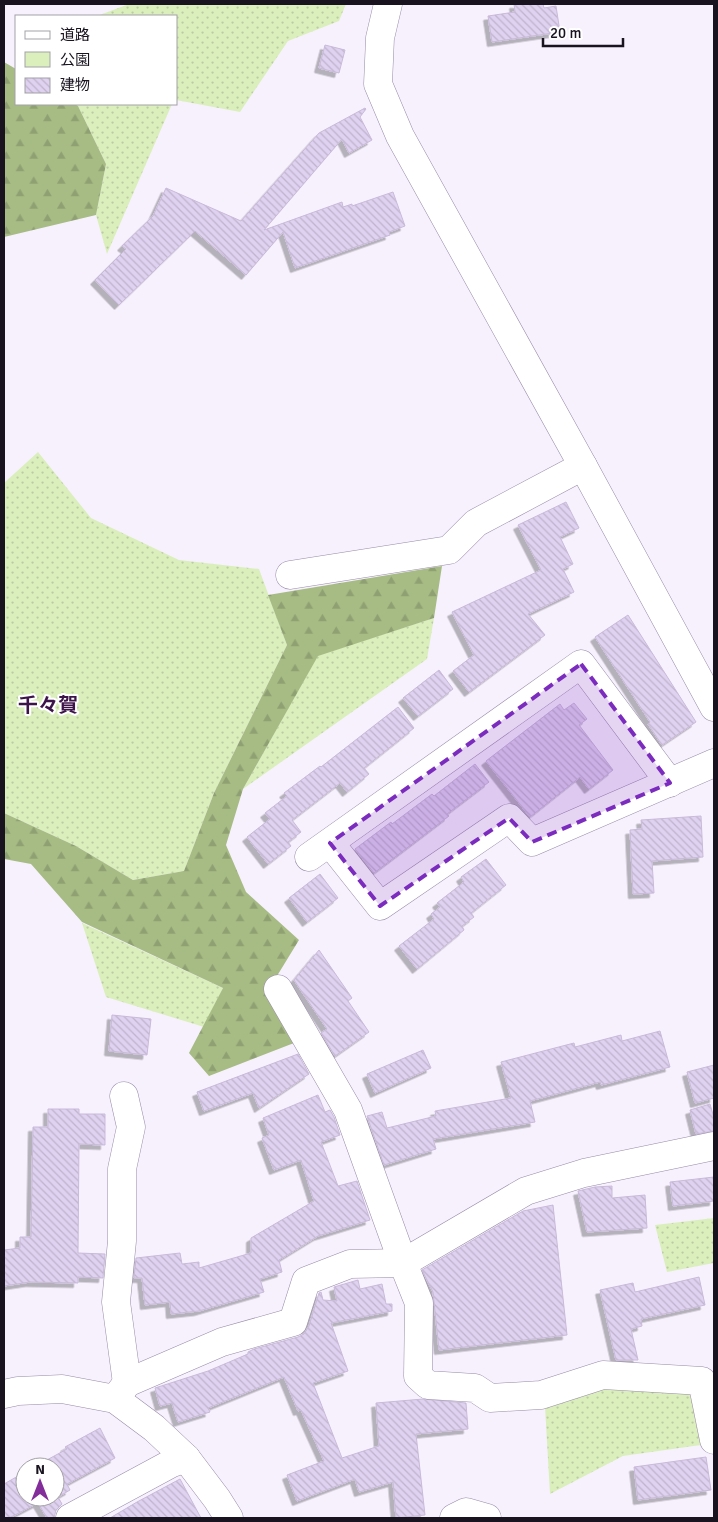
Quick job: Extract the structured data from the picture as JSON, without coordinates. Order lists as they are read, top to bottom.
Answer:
{
  "districts": ["千々賀"],
  "legend": ["道路", "公園", "建物"],
  "scale_bar": "20 m",
  "north": "top"
}
